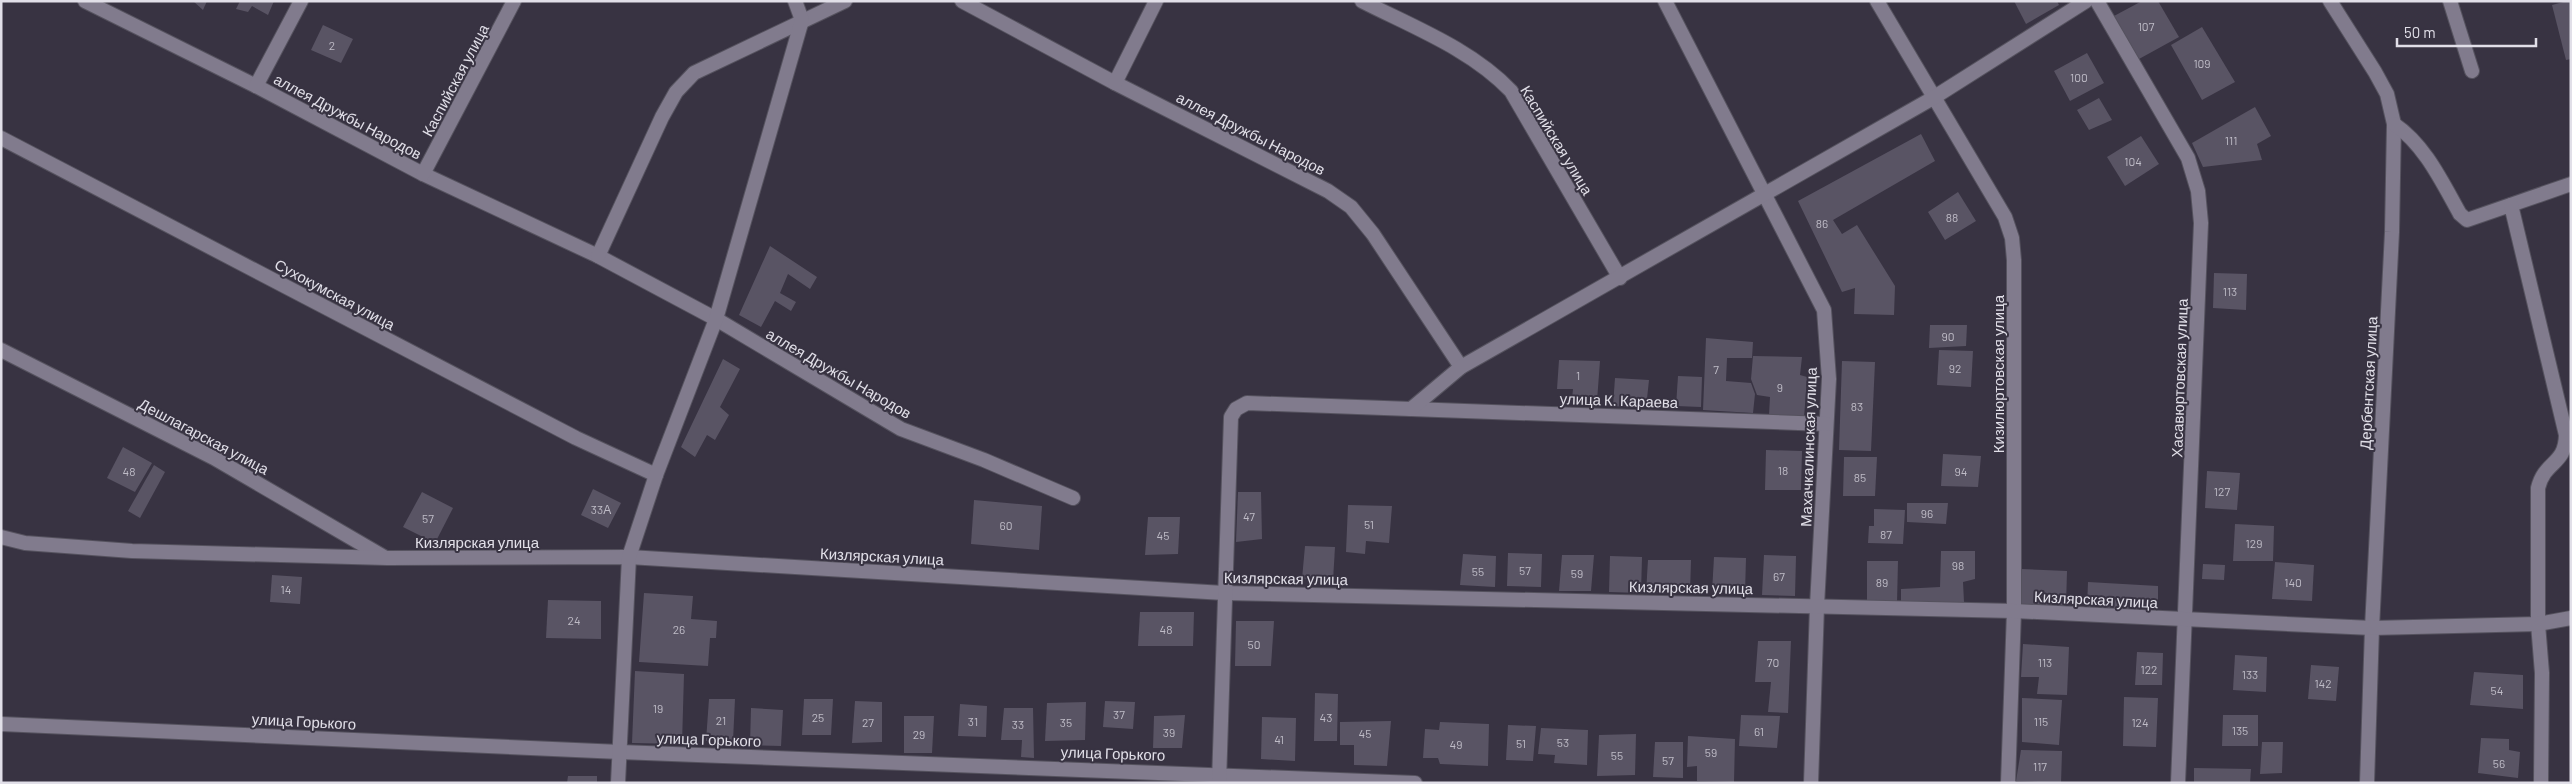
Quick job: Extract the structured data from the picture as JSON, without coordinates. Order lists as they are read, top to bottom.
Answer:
{
  "streets": {
    "street": [
      "Каспийская улица",
      "аллея Дружбы Народов",
      "Сухокумская улица",
      "Кизилюртовская улица",
      "Хасавюртовская улица",
      "Дербентская улица",
      "улица К. Караева",
      "Дешлагарская улица",
      "Махачкалинская улица",
      "Кизлярская улица",
      "улица Горького"
    ]
  },
  "crossings": [
    ["Каспийская улица", "аллея Дружбы Народов"],
    ["Кизилюртовская улица", "Кизлярская улица"],
    ["Хасавюртовская улица", "Кизлярская улица"],
    ["Дербентская улица", "Кизлярская улица"],
    ["улица К. Караева", "Махачкалинская улица"],
    ["улица К. Караева", "Кизлярская улица"],
    ["улица К. Караева", "улица Горького"],
    ["Дешлагарская улица", "Кизлярская улица"],
    ["Махачкалинская улица", "Кизлярская улица"]
  ],
  "house_numbers": [
    "107",
    "2",
    "109",
    "100",
    "111",
    "104",
    "88",
    "86",
    "113",
    "90",
    "92",
    "7",
    "1",
    "9",
    "83",
    "18",
    "48",
    "94",
    "85",
    "127",
    "33А",
    "96",
    "47",
    "57",
    "51",
    "60",
    "87",
    "45",
    "129",
    "98",
    "57",
    "55",
    "59",
    "67",
    "89",
    "140",
    "14",
    "24",
    "26",
    "48",
    "50",
    "70",
    "113",
    "122",
    "133",
    "142",
    "54",
    "19",
    "37",
    "25",
    "43",
    "21",
    "31",
    "115",
    "27",
    "35",
    "124",
    "33",
    "135",
    "61",
    "39",
    "45",
    "29",
    "41",
    "53",
    "51",
    "49",
    "59",
    "55",
    "57",
    "56",
    "117"
  ],
  "scale_bar": "50 m"
}
